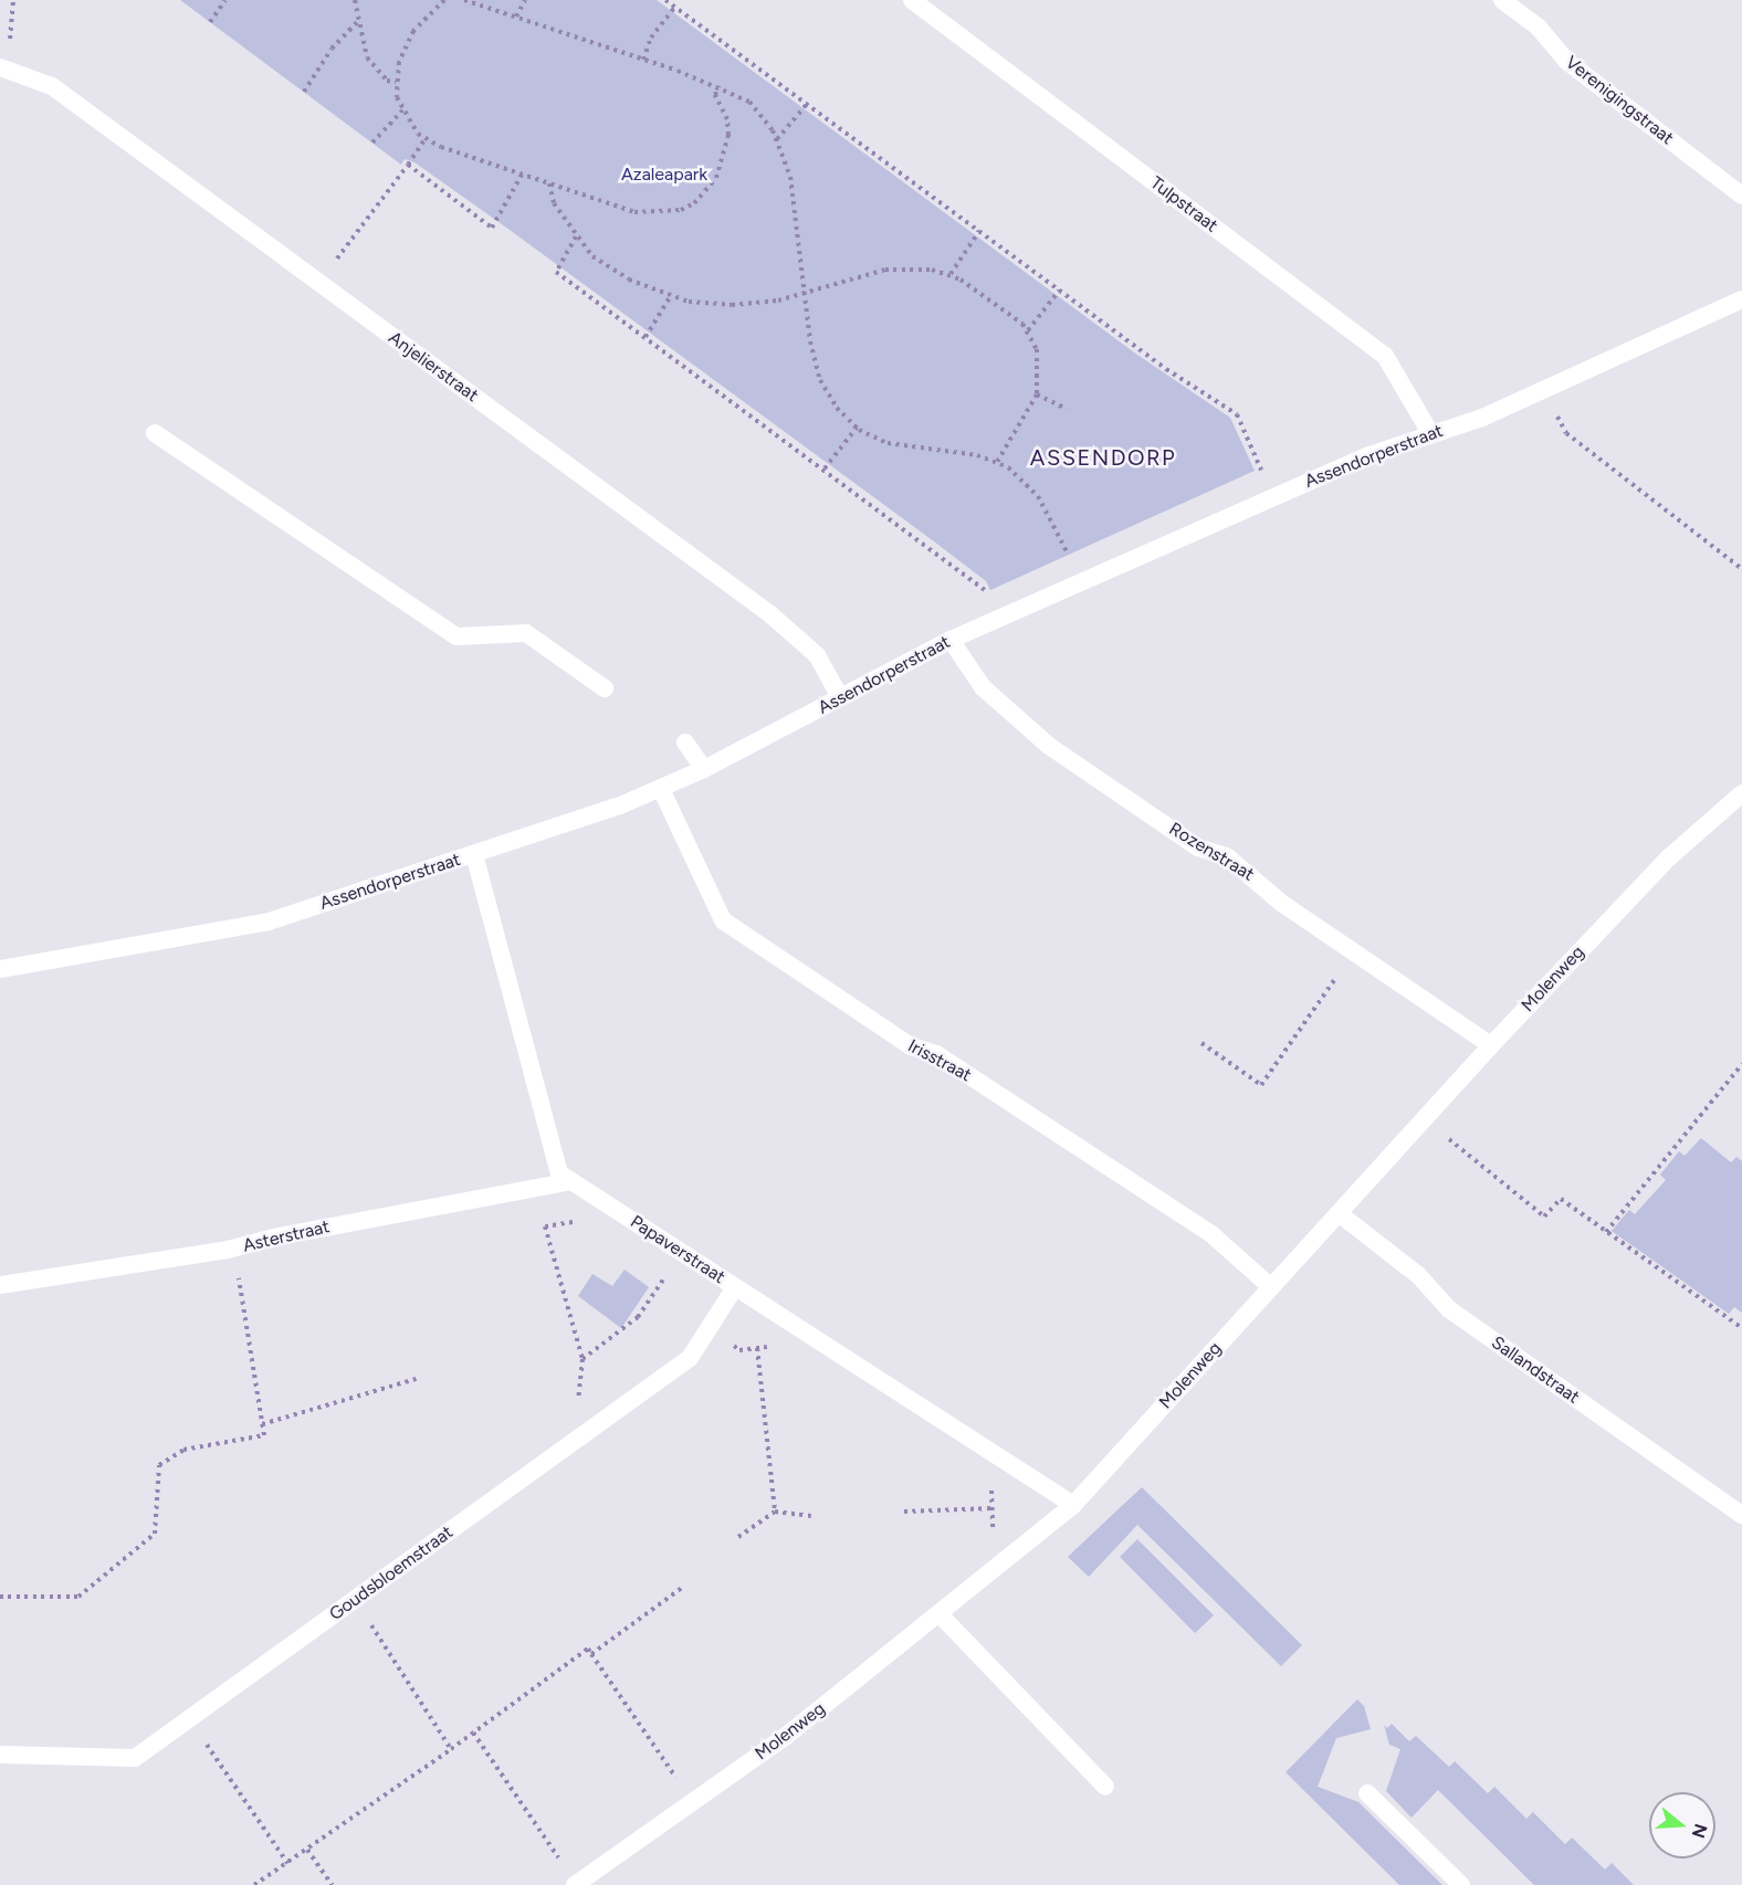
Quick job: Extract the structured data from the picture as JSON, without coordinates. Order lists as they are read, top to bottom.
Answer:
{
  "streets": {
    "street": [
      "Verenigingstraat",
      "Tulpstraat",
      "Anjelierstraat",
      "Assendorperstraat",
      "Rozenstraat",
      "Molenweg",
      "Irisstraat",
      "Asterstraat",
      "Papaverstraat",
      "Sallandstraat",
      "Goudsbloemstraat"
    ]
  },
  "crossings": [
    ["Tulpstraat", "Assendorperstraat"],
    ["Anjelierstraat", "Assendorperstraat"],
    ["Assendorperstraat", "Rozenstraat"],
    ["Assendorperstraat", "Irisstraat"],
    ["Assendorperstraat", "Papaverstraat"],
    ["Rozenstraat", "Molenweg"],
    ["Molenweg", "Irisstraat"],
    ["Molenweg", "Papaverstraat"],
    ["Molenweg", "Sallandstraat"],
    ["Asterstraat", "Papaverstraat"],
    ["Papaverstraat", "Goudsbloemstraat"]
  ],
  "districts": ["ASSENDORP"],
  "parks": ["Azaleapark"],
  "north": "right"
}
